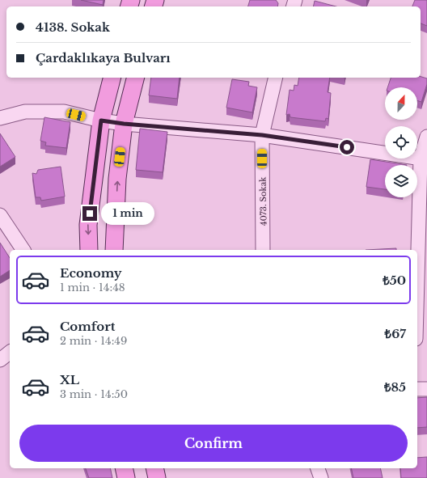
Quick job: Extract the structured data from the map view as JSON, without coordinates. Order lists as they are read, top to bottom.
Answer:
{
  "streets": {
    "street": ["4073. Sokak"]
  },
  "north": "top",
  "page": {
    "banner": ["4138. Sokak", "Çardaklıkaya Bulvarı"],
    "bubble": "1 min",
    "list": [
      {
        "name": "Economy",
        "note": "1 min · 14:48",
        "value": "₺50"
      },
      {
        "name": "Comfort",
        "note": "2 min · 14:49",
        "value": "₺67"
      },
      {
        "name": "XL",
        "note": "3 min · 14:50",
        "value": "₺85"
      }
    ],
    "buttons": "Confirm"
  }
}
